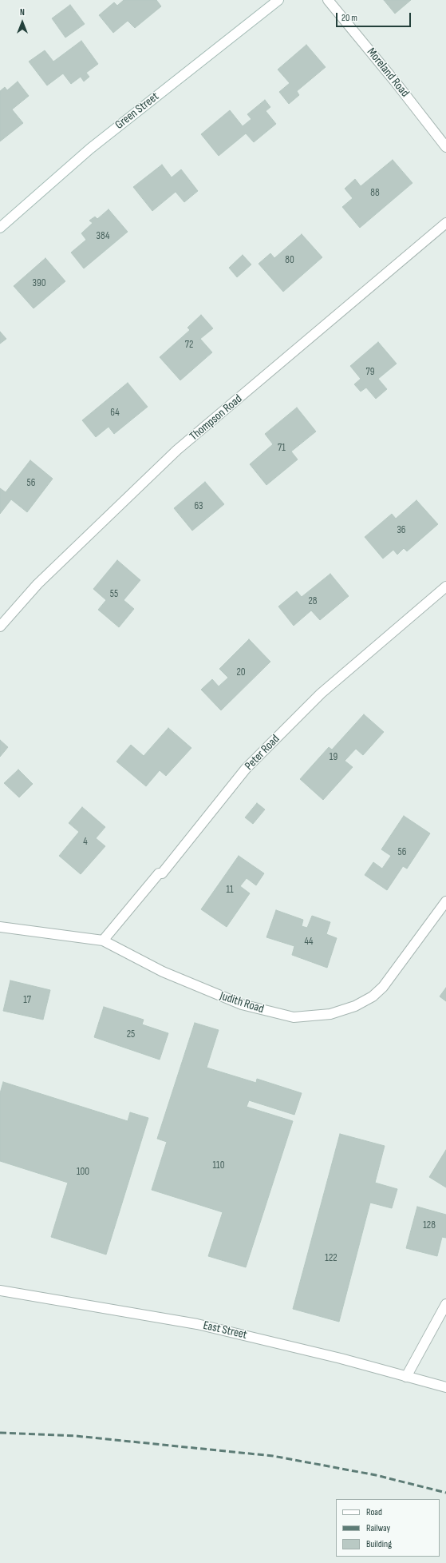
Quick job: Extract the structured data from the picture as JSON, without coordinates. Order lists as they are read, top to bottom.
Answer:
{
  "streets": {
    "street": [
      "Moreland Road",
      "Green Street",
      "Thompson Road",
      "Peter Road",
      "Judith Road",
      "East Street"
    ]
  },
  "crossings": [
    ["Peter Road", "Judith Road"]
  ],
  "house_numbers": [
    "88",
    "384",
    "80",
    "390",
    "72",
    "79",
    "64",
    "71",
    "56",
    "63",
    "36",
    "55",
    "28",
    "20",
    "19",
    "4",
    "56",
    "11",
    "44",
    "17",
    "25",
    "110",
    "100",
    "128",
    "122"
  ],
  "legend": ["Road", "Railway", "Building"],
  "scale_bar": "20 m",
  "north": "top"
}
